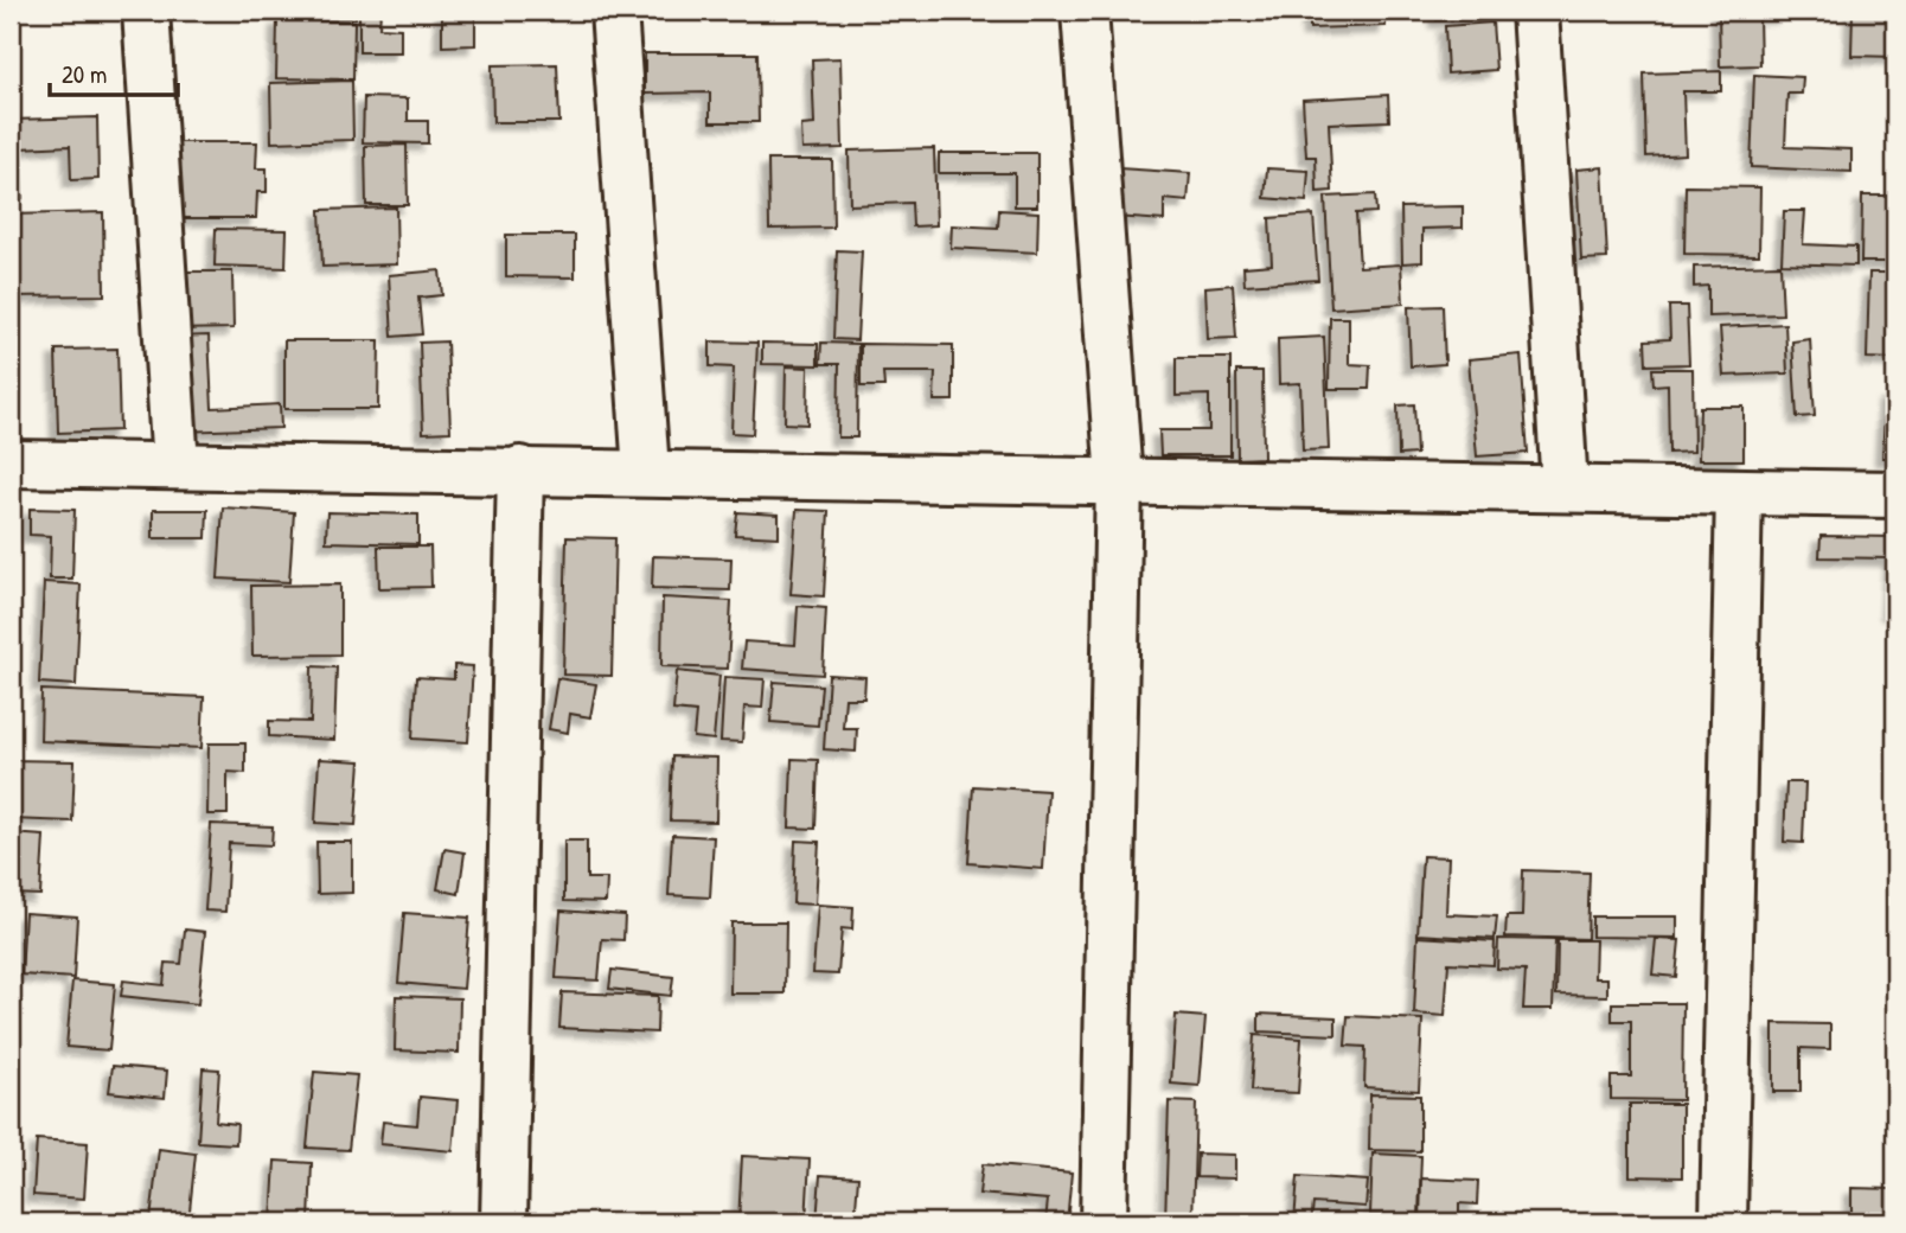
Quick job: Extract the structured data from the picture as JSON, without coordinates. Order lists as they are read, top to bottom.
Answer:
{
  "scale_bar": "20 m"
}
